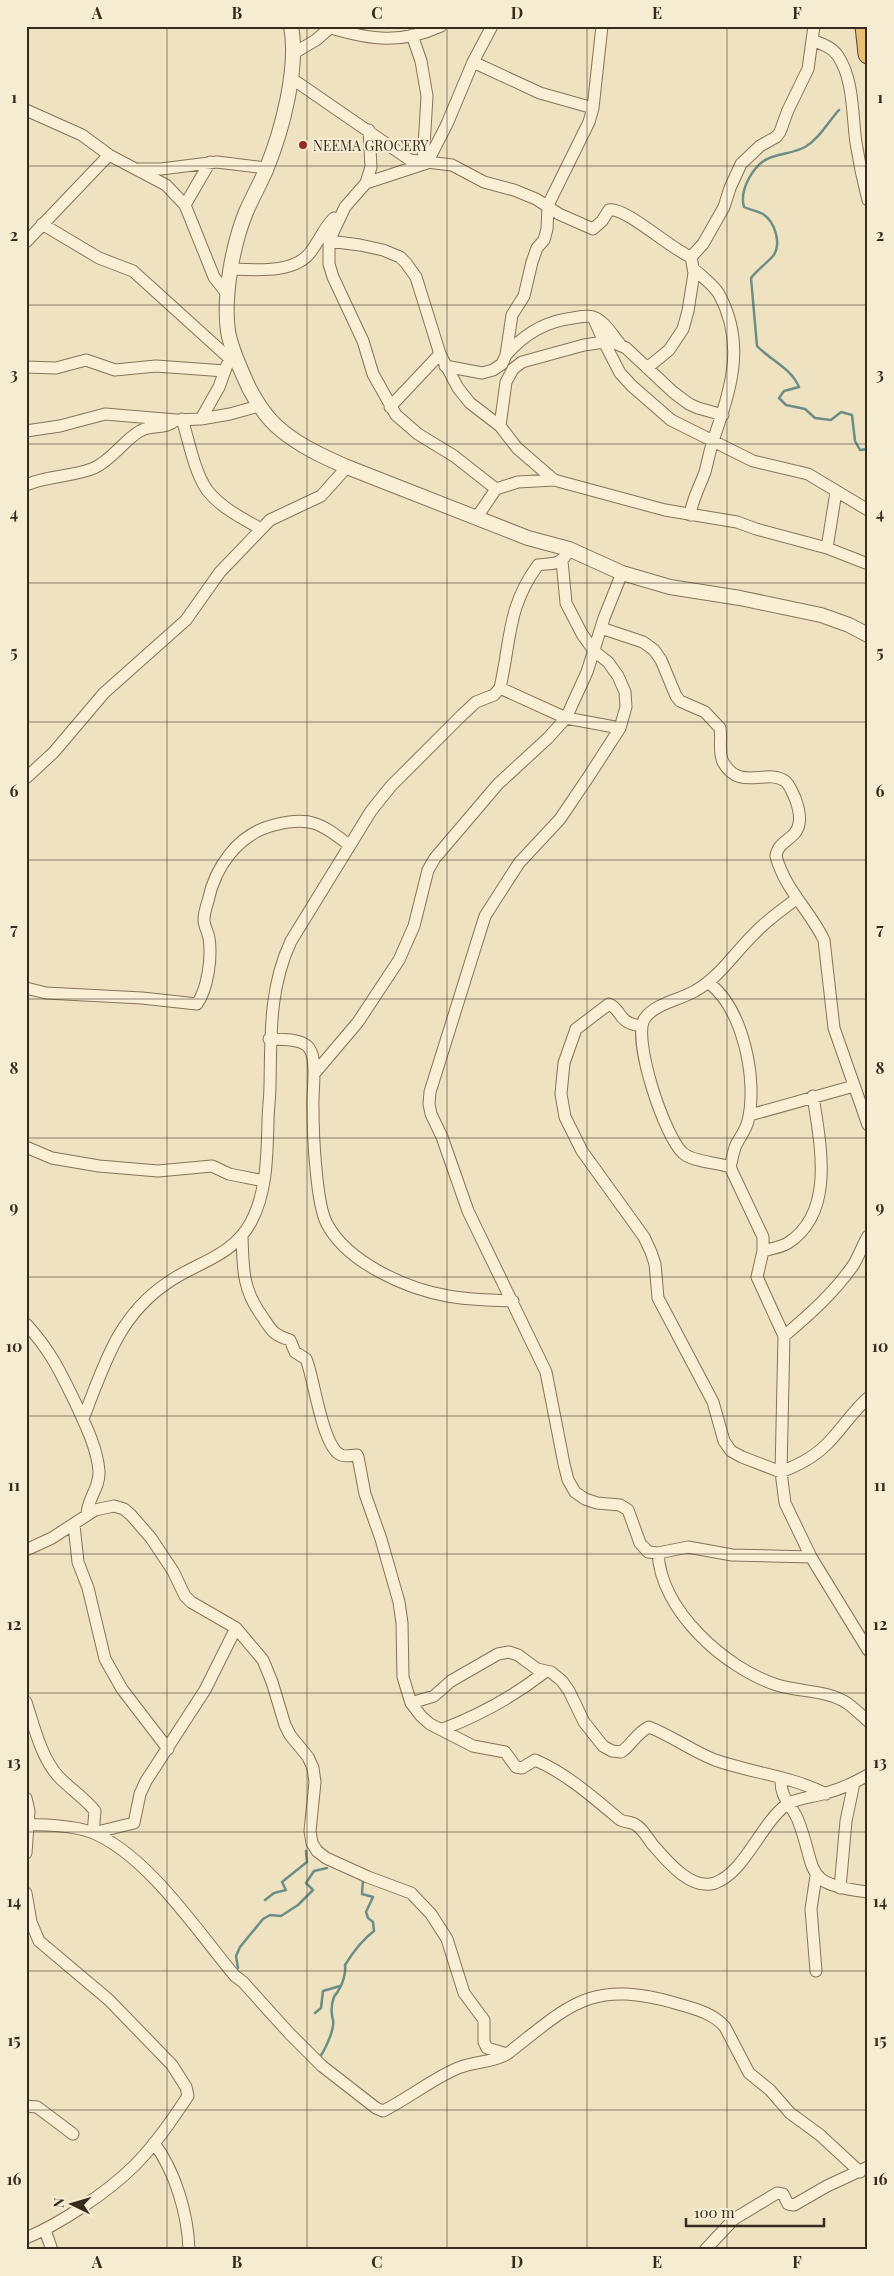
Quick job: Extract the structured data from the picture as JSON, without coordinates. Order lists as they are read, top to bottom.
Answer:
{
  "places": ["NEEMA GROCERY"],
  "scale_bar": "100 m",
  "north": "left",
  "grid": {
    "columns": [
      "A",
      "B",
      "C",
      "D",
      "E",
      "F"
    ],
    "rows": [
      "1",
      "2",
      "3",
      "4",
      "5",
      "6",
      "7",
      "8",
      "9",
      "10",
      "11",
      "12",
      "13",
      "14",
      "15",
      "16"
    ]
  }
}
